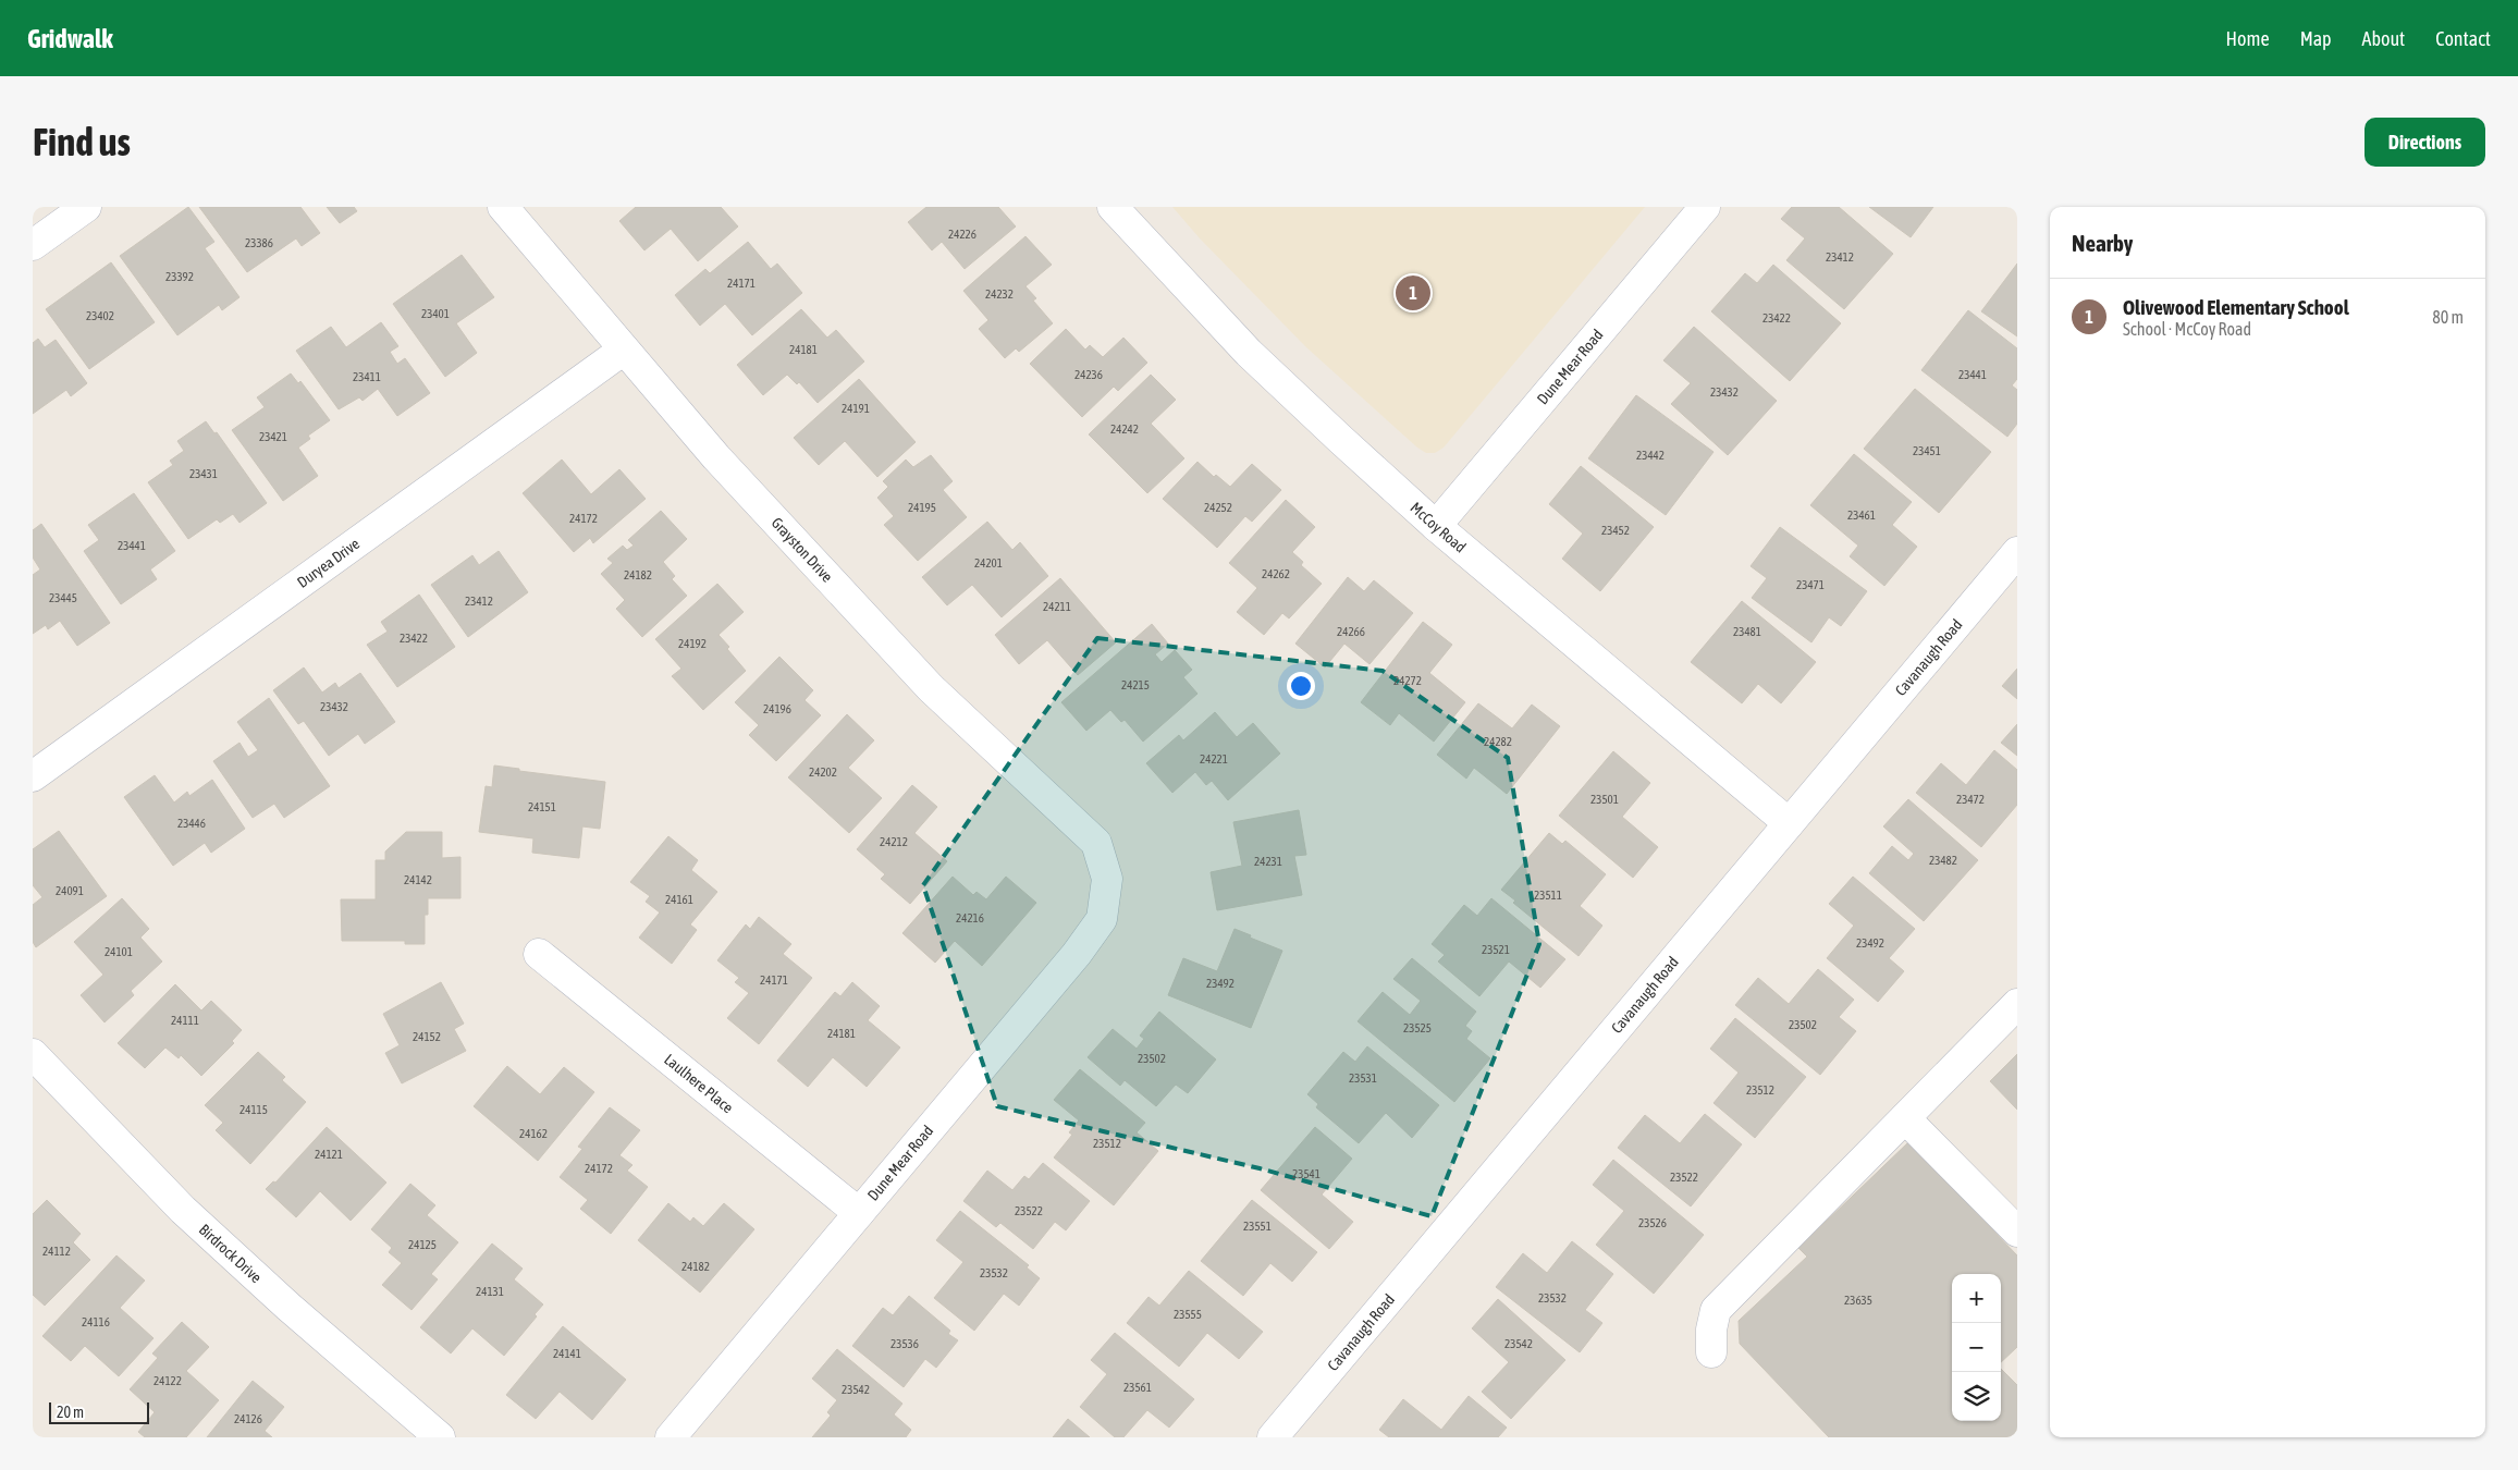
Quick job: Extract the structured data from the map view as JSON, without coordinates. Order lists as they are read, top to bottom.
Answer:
{
  "streets": {
    "street": [
      "Dune Mear Road",
      "McCoy Road",
      "Grayston Drive",
      "Duryea Drive",
      "Cavanaugh Road",
      "Laulhere Place",
      "Birdrock Drive"
    ]
  },
  "crossings": [
    ["Dune Mear Road", "McCoy Road"],
    ["Dune Mear Road", "Grayston Drive"],
    ["Dune Mear Road", "Laulhere Place"],
    ["McCoy Road", "Cavanaugh Road"],
    ["Grayston Drive", "Duryea Drive"]
  ],
  "house_numbers": [
    "24226",
    "23386",
    "23412",
    "23392",
    "24171",
    "24232",
    "23401",
    "23402",
    "23422",
    "24181",
    "24236",
    "23441",
    "23411",
    "23432",
    "24191",
    "24242",
    "23421",
    "23451",
    "23442",
    "23431",
    "24195",
    "24252",
    "23461",
    "24172",
    "23452",
    "23441",
    "24201",
    "24262",
    "24182",
    "23471",
    "23445",
    "23412",
    "24211",
    "24266",
    "23481",
    "23422",
    "24192",
    "24272",
    "24215",
    "23432",
    "24196",
    "24282",
    "24221",
    "24202",
    "23501",
    "23472",
    "24151",
    "23446",
    "24212",
    "23482",
    "24231",
    "24142",
    "24091",
    "23511",
    "24161",
    "24216",
    "23492",
    "23521",
    "24101",
    "24171",
    "23492",
    "24111",
    "23502",
    "23525",
    "24181",
    "24152",
    "23502",
    "23531",
    "23512",
    "24115",
    "24162",
    "23512",
    "24121",
    "24172",
    "23541",
    "23522",
    "23522",
    "23526",
    "23551",
    "24125",
    "24112",
    "24182",
    "23532",
    "24131",
    "23532",
    "23635",
    "23555",
    "24116",
    "23536",
    "23542",
    "24141",
    "24122",
    "23561",
    "23542",
    "24126"
  ],
  "scale_bar": "20 m",
  "page": {
    "header": "Gridwalk",
    "nav": [
      "Home",
      "Map",
      "About",
      "Contact"
    ],
    "buttons": "Directions",
    "title": "Find us",
    "heading": "Nearby",
    "pins": "1",
    "list": [
      {
        "mark": "1",
        "name": "Olivewood Elementary School",
        "note": "School · McCoy Road",
        "value": "80 m"
      }
    ],
    "map_buttons": ["+", "−"],
    "scale": "20 m"
  }
}
